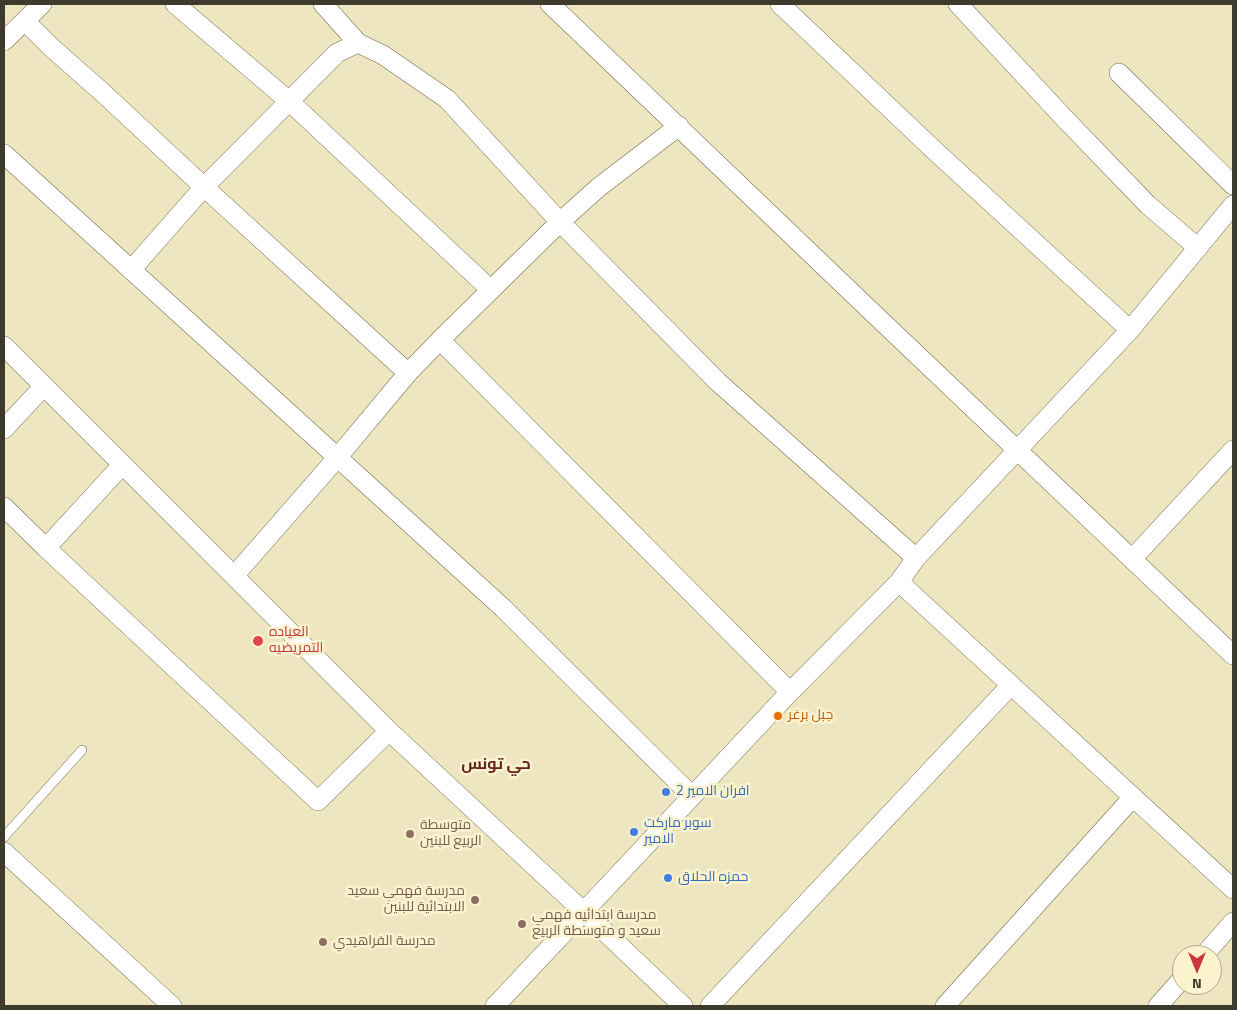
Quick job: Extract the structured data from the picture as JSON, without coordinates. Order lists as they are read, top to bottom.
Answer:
{
  "districts": ["حي تونس"],
  "places": [
    "العياده التمريضيه",
    "جبل برغر",
    "افران الامير 2",
    "سوبر ماركت الامير",
    "متوسطة الربيع للبنين",
    "حمزه الحلاق",
    "مدرسة فهمي سعيد الابتدائية للبنين",
    "مدرسة ابتدائيه فهمي سعيد و متوسطة الربيع",
    "مدرسة الفراهيدي"
  ],
  "north": "bottom"
}
